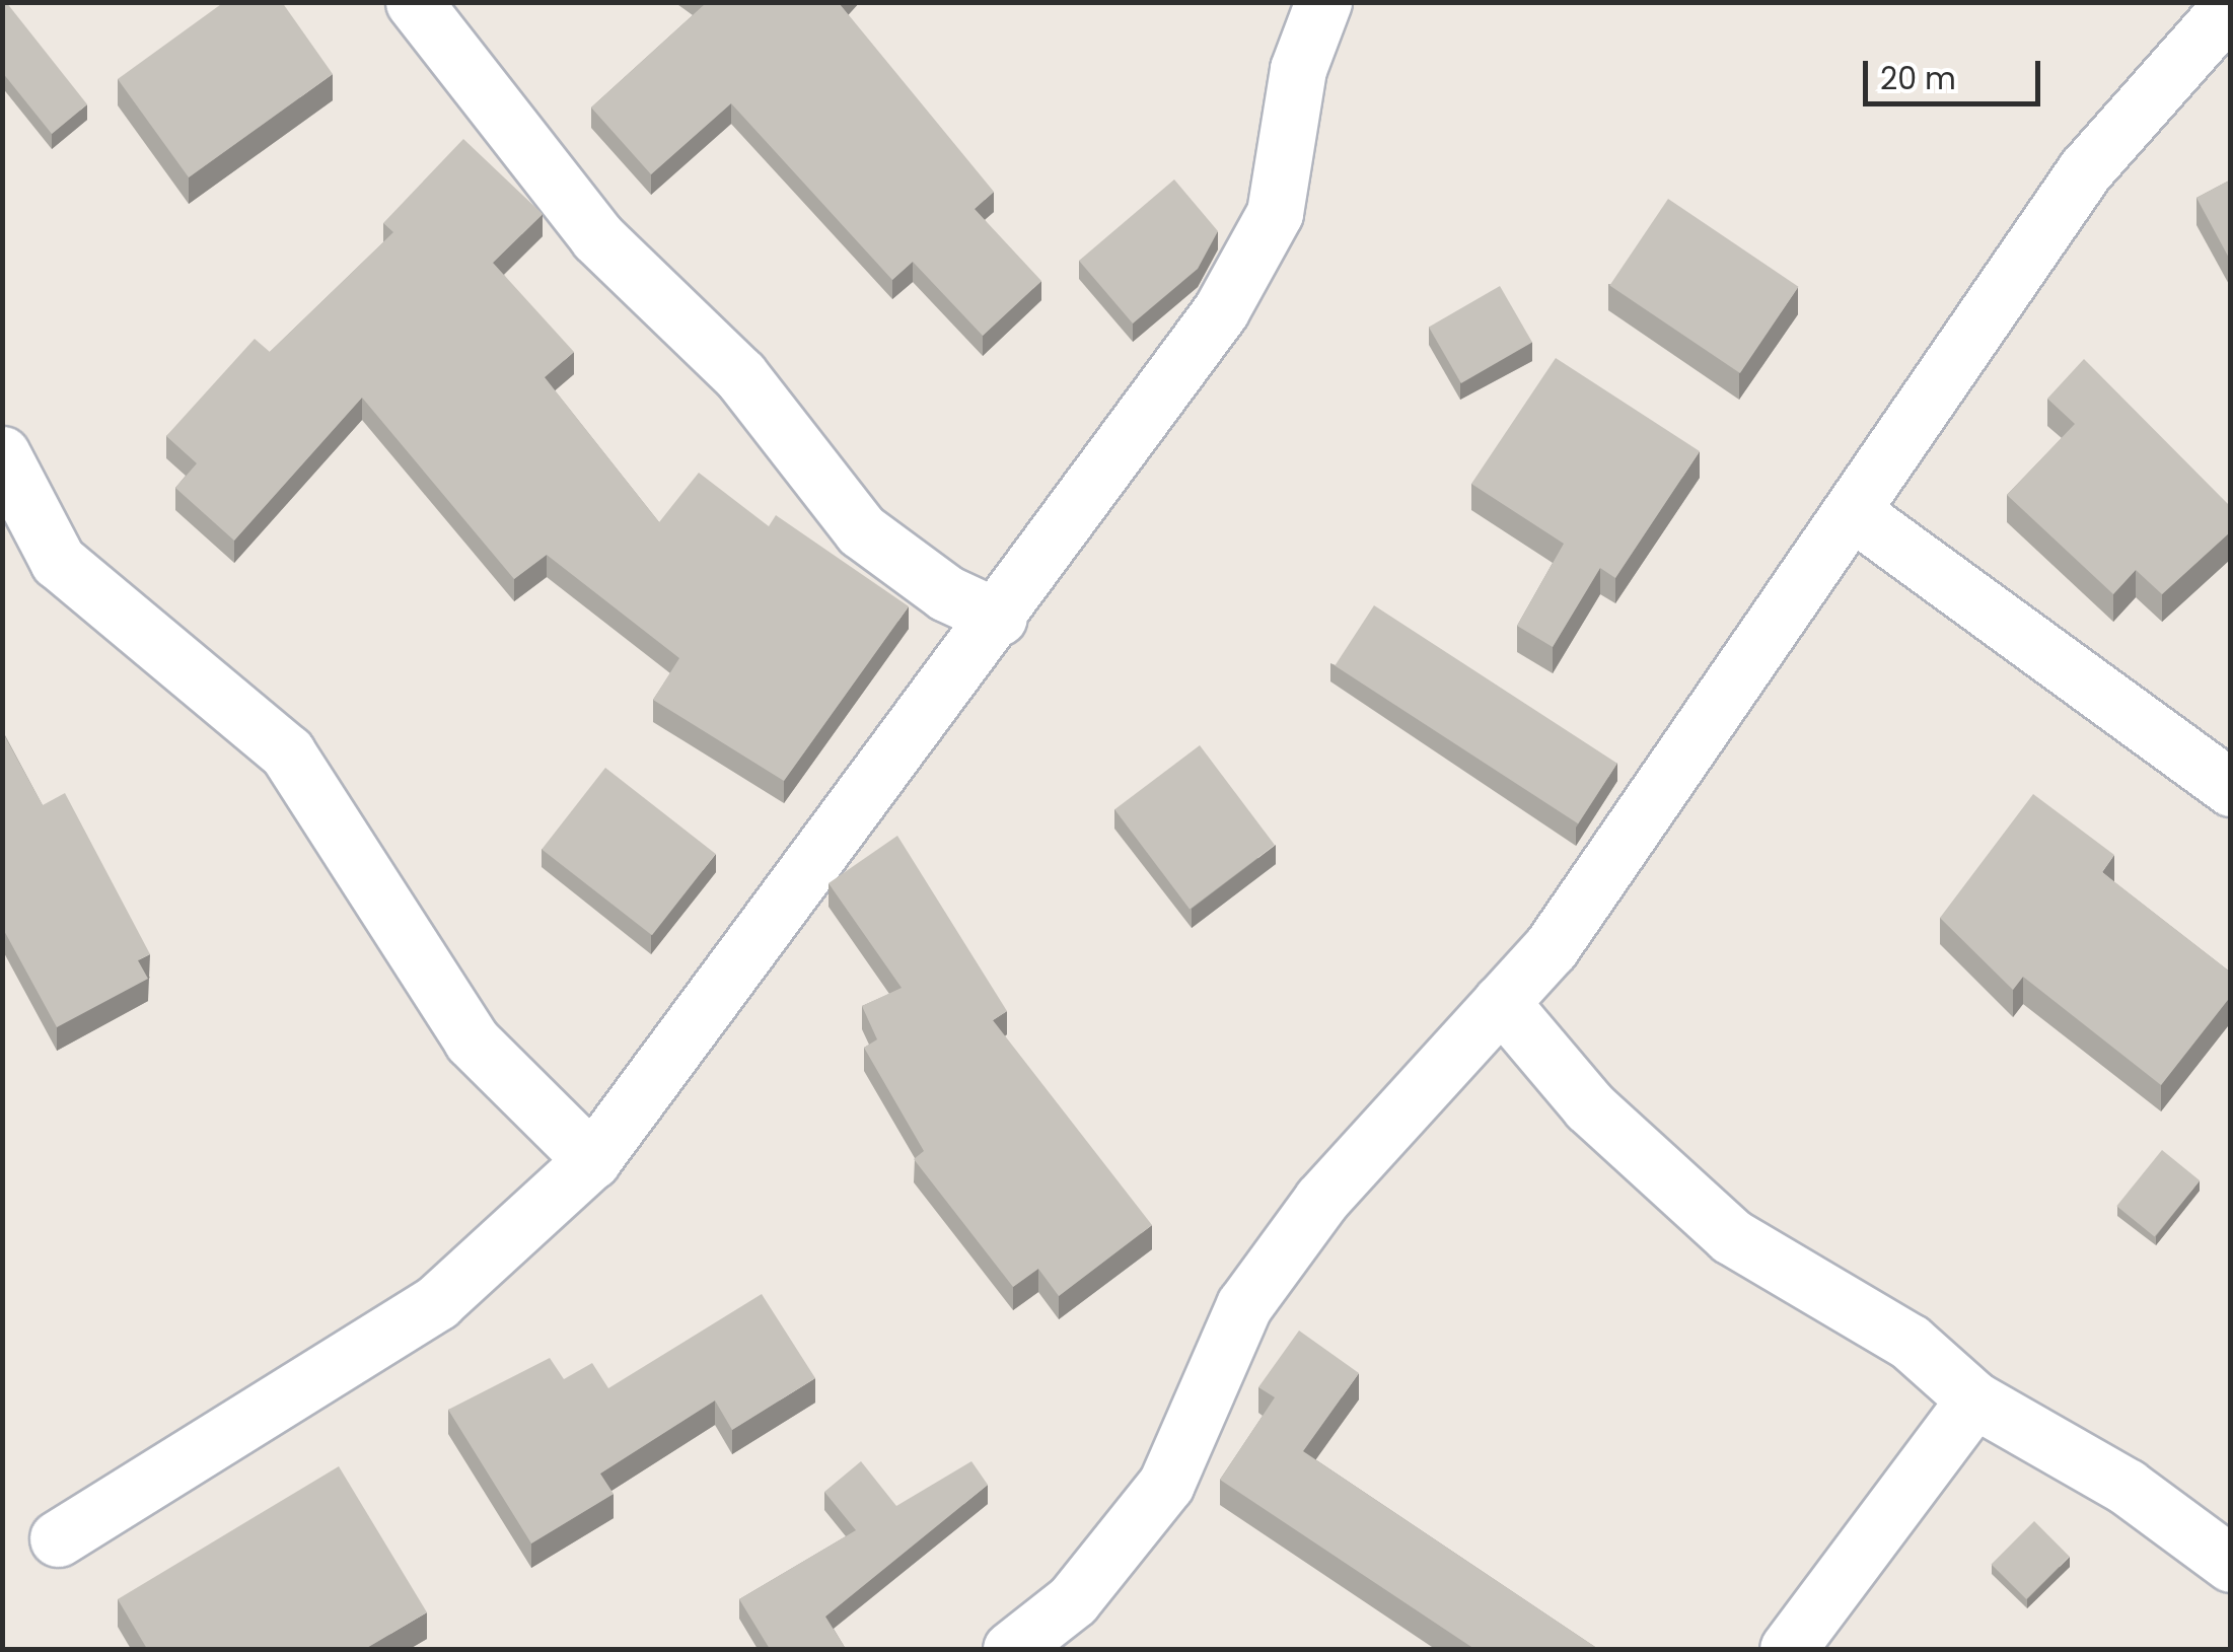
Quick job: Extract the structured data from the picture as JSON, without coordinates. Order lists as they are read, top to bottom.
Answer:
{
  "scale_bar": "20 m"
}
